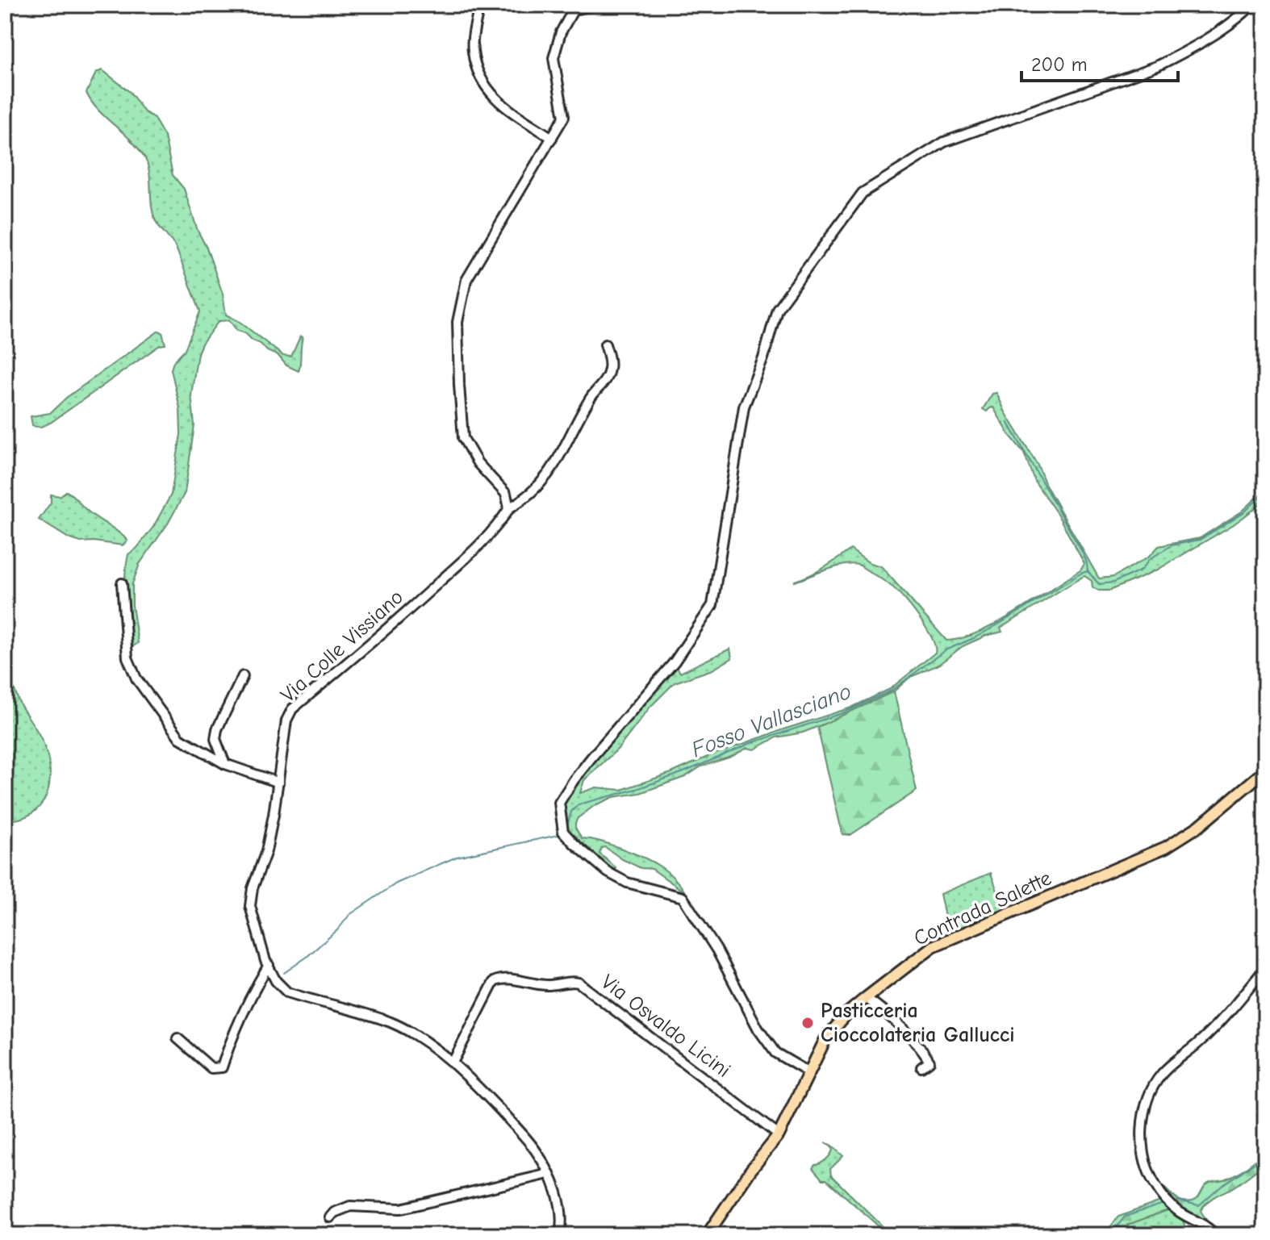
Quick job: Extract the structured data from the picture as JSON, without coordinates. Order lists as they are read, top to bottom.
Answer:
{
  "streets": {
    "main road": ["Contrada Salette"],
    "street": ["Via Colle Vissiano", "Via Osvaldo Licini"]
  },
  "crossings": [
    ["Via Colle Vissiano", "Via Osvaldo Licini"],
    ["Contrada Salette", "Via Osvaldo Licini"]
  ],
  "water": ["Fosso Vallasciano"],
  "places": ["Pasticceria Cioccolateria Gallucci"],
  "scale_bar": "200 m"
}
